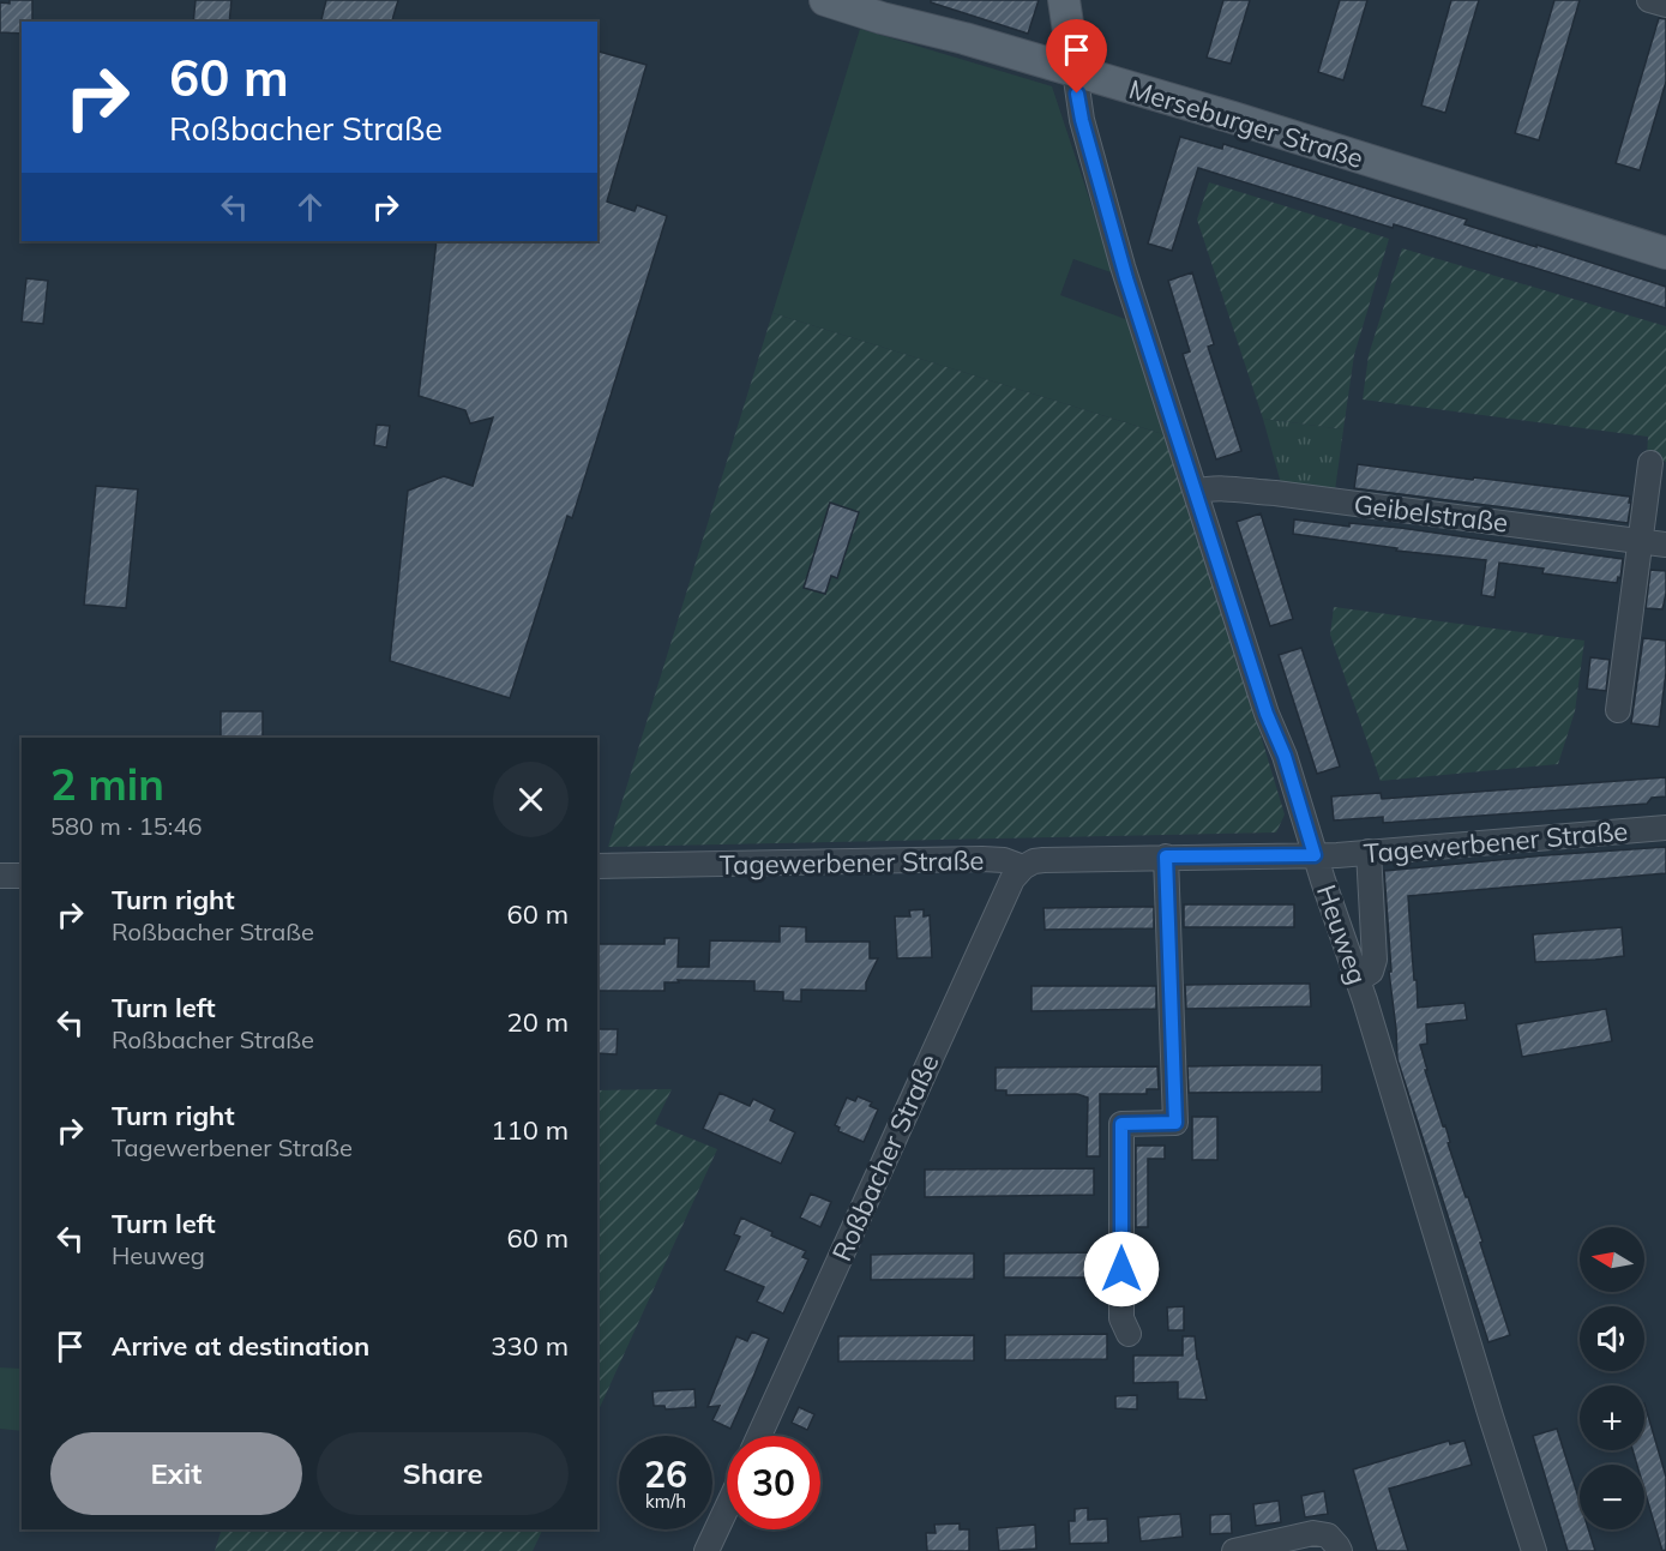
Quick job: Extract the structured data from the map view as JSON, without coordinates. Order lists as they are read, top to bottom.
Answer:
{
  "streets": {
    "main road": ["Merseburger Straße"],
    "street": [
      "Geibelstraße",
      "Tagewerbener Straße",
      "Heuweg",
      "Roßbacher Straße"
    ]
  },
  "crossings": [
    ["Merseburger Straße", "Heuweg"],
    ["Geibelstraße", "Heuweg"],
    ["Tagewerbener Straße", "Heuweg"],
    ["Tagewerbener Straße", "Roßbacher Straße"]
  ],
  "north": "left",
  "page": {
    "turn": ["60 m", "Roßbacher Straße"],
    "heading": ["2 min", "580 m · 15:46"],
    "list": [
      {
        "name": "Turn right",
        "note": "Roßbacher Straße",
        "value": "60 m"
      },
      {
        "name": "Turn left",
        "note": "Roßbacher Straße",
        "value": "20 m"
      },
      {
        "name": "Turn right",
        "note": "Tagewerbener Straße",
        "value": "110 m"
      },
      {
        "name": "Turn left",
        "note": "Heuweg",
        "value": "60 m"
      },
      {
        "name": "Arrive at destination",
        "value": "330 m"
      }
    ],
    "map_buttons": ["+", "−"],
    "buttons": ["Exit", "Share"],
    "speed": "26 km/h",
    "limit": "30"
  }
}
